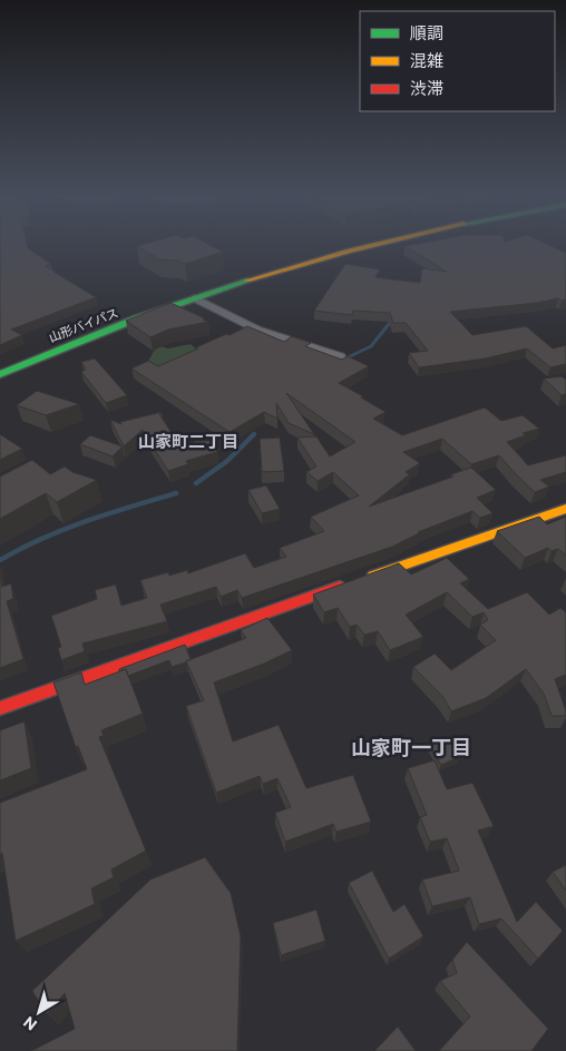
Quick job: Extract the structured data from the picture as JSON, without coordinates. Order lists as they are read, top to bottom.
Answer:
{
  "streets": {
    "main road": ["山形バイパス"]
  },
  "districts": ["山家町二丁目", "山家町一丁目"],
  "legend": ["順調", "混雑", "渋滞"],
  "north": "bottom left"
}
